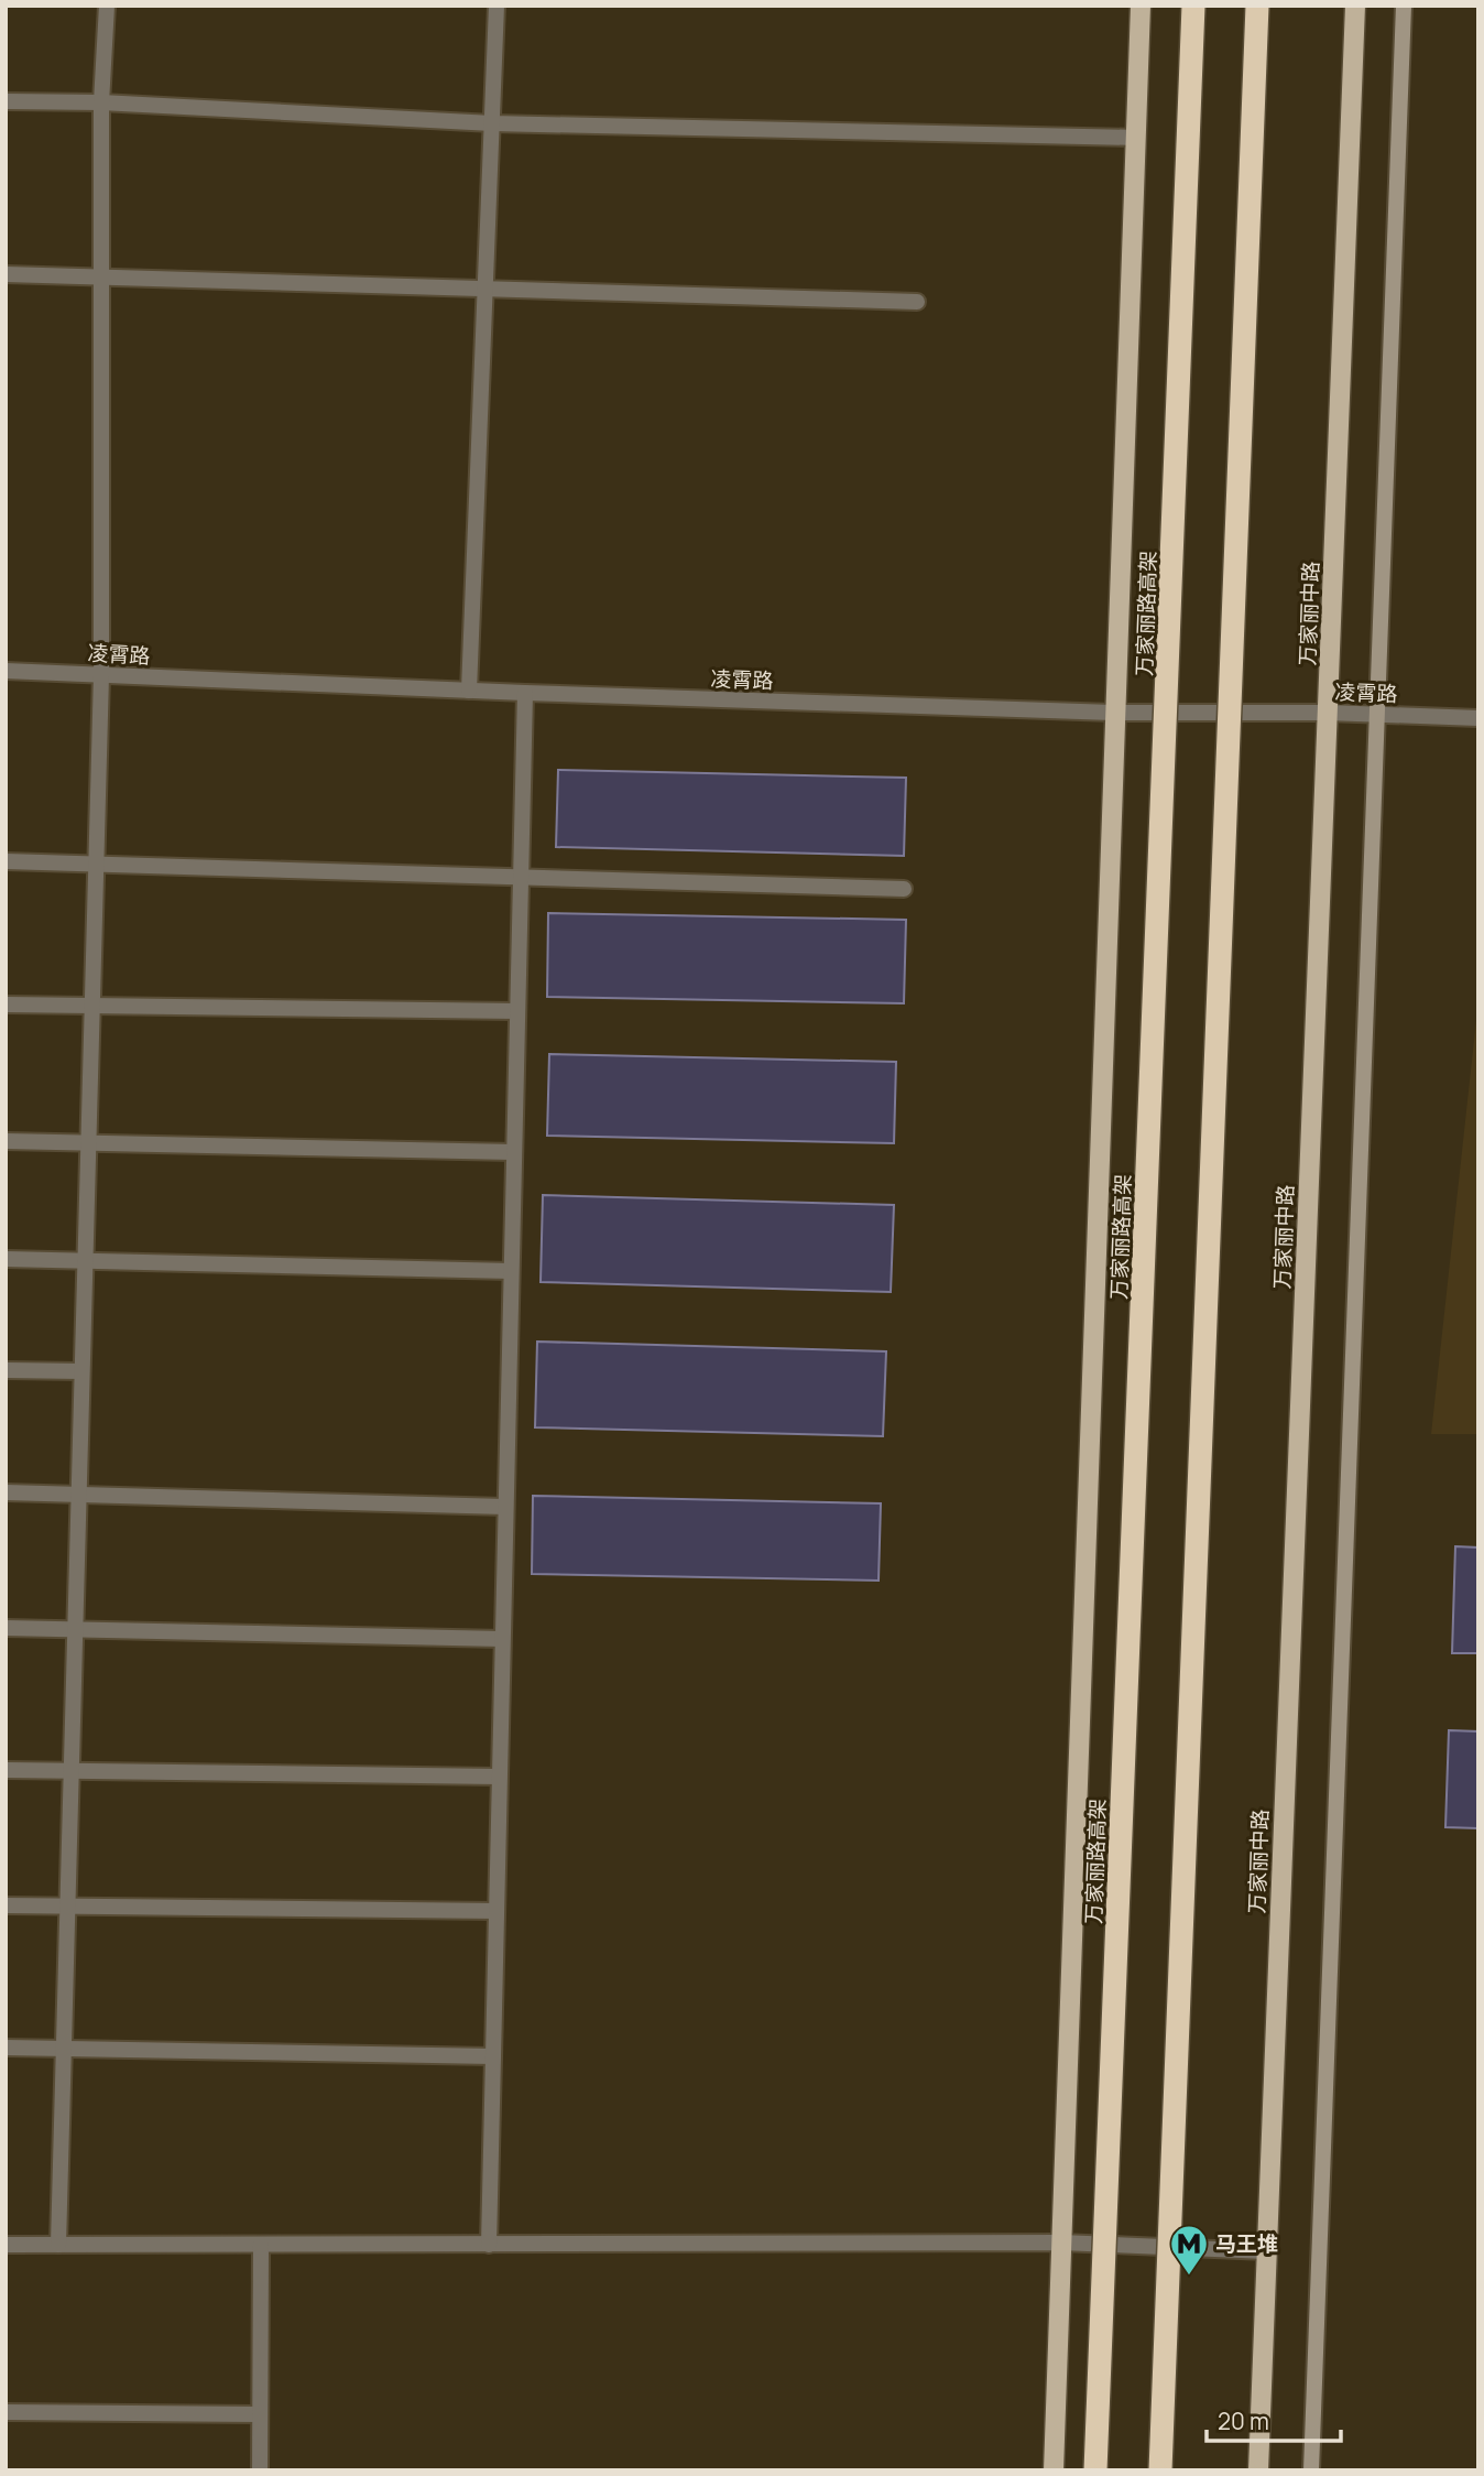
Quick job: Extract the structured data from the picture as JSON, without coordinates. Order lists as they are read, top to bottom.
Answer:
{
  "streets": {
    "highway": ["万家丽路高架"],
    "main road": ["万家丽中路"],
    "street": ["凌霄路"]
  },
  "crossings": [
    ["万家丽中路", "凌霄路"]
  ],
  "places": {
    "metro station": ["马王堆"]
  },
  "scale_bar": "20 m"
}
